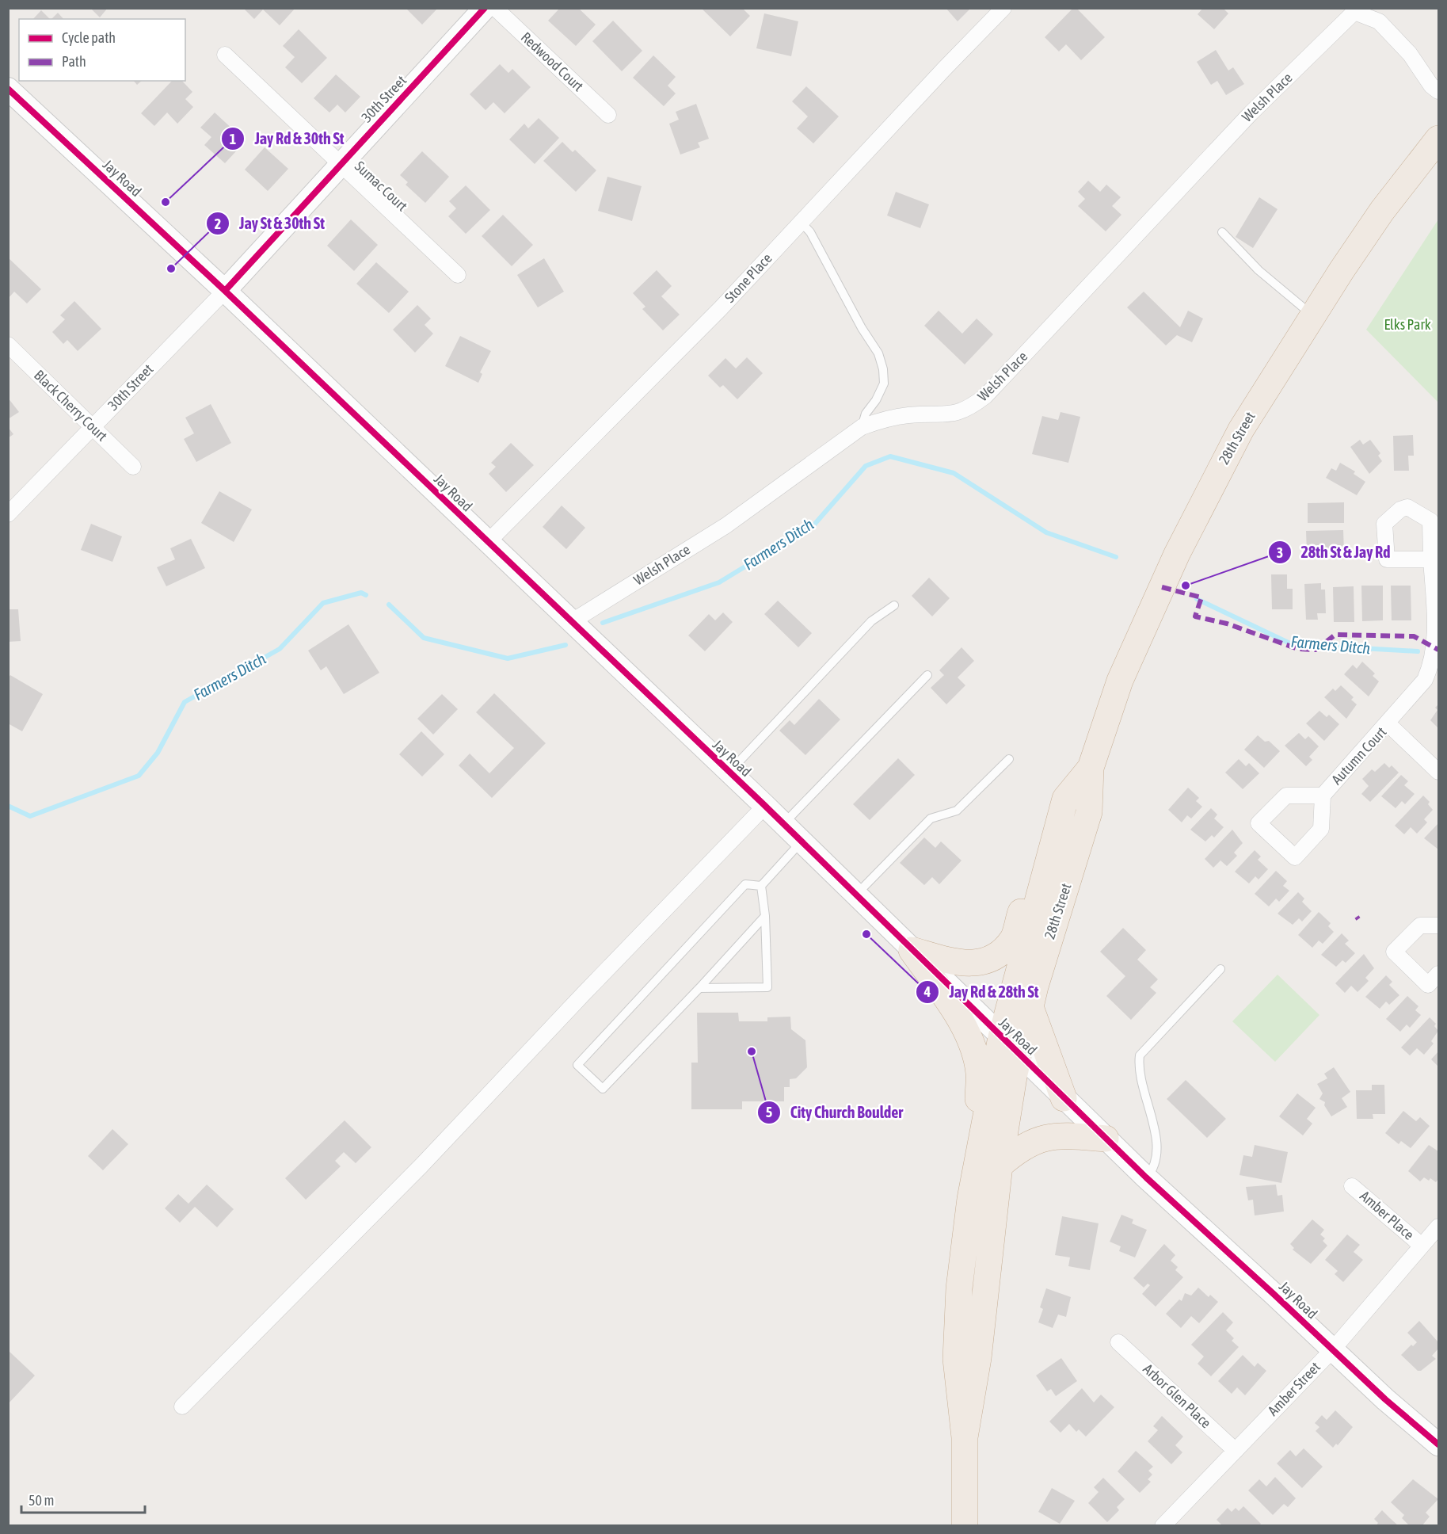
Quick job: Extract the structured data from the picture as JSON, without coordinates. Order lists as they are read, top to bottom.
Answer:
{
  "streets": {
    "highway": ["28th Street"],
    "street": [
      "Redwood Court",
      "Welsh Place",
      "30th Street",
      "Jay Road",
      "Sumac Court",
      "Stone Place",
      "Black Cherry Court",
      "Autumn Court",
      "Amber Place",
      "Amber Street",
      "Arbor Glen Place"
    ]
  },
  "crossings": [
    ["Welsh Place", "Jay Road"],
    ["30th Street", "Jay Road"],
    ["30th Street", "Sumac Court"],
    ["30th Street", "Black Cherry Court"],
    ["Jay Road", "Stone Place"],
    ["Jay Road", "28th Street"],
    ["Jay Road", "Amber Street"],
    ["Amber Place", "Amber Street"],
    ["Amber Street", "Arbor Glen Place"]
  ],
  "water": ["Farmers Ditch"],
  "parks": ["Elks Park"],
  "places": [
    "Jay Rd & 30th St",
    "Jay St & 30th St",
    "28th St & Jay Rd",
    "Jay Rd & 28th St",
    "City Church Boulder"
  ],
  "legend": ["Cycle path", "Path"],
  "scale_bar": "50 m"
}
